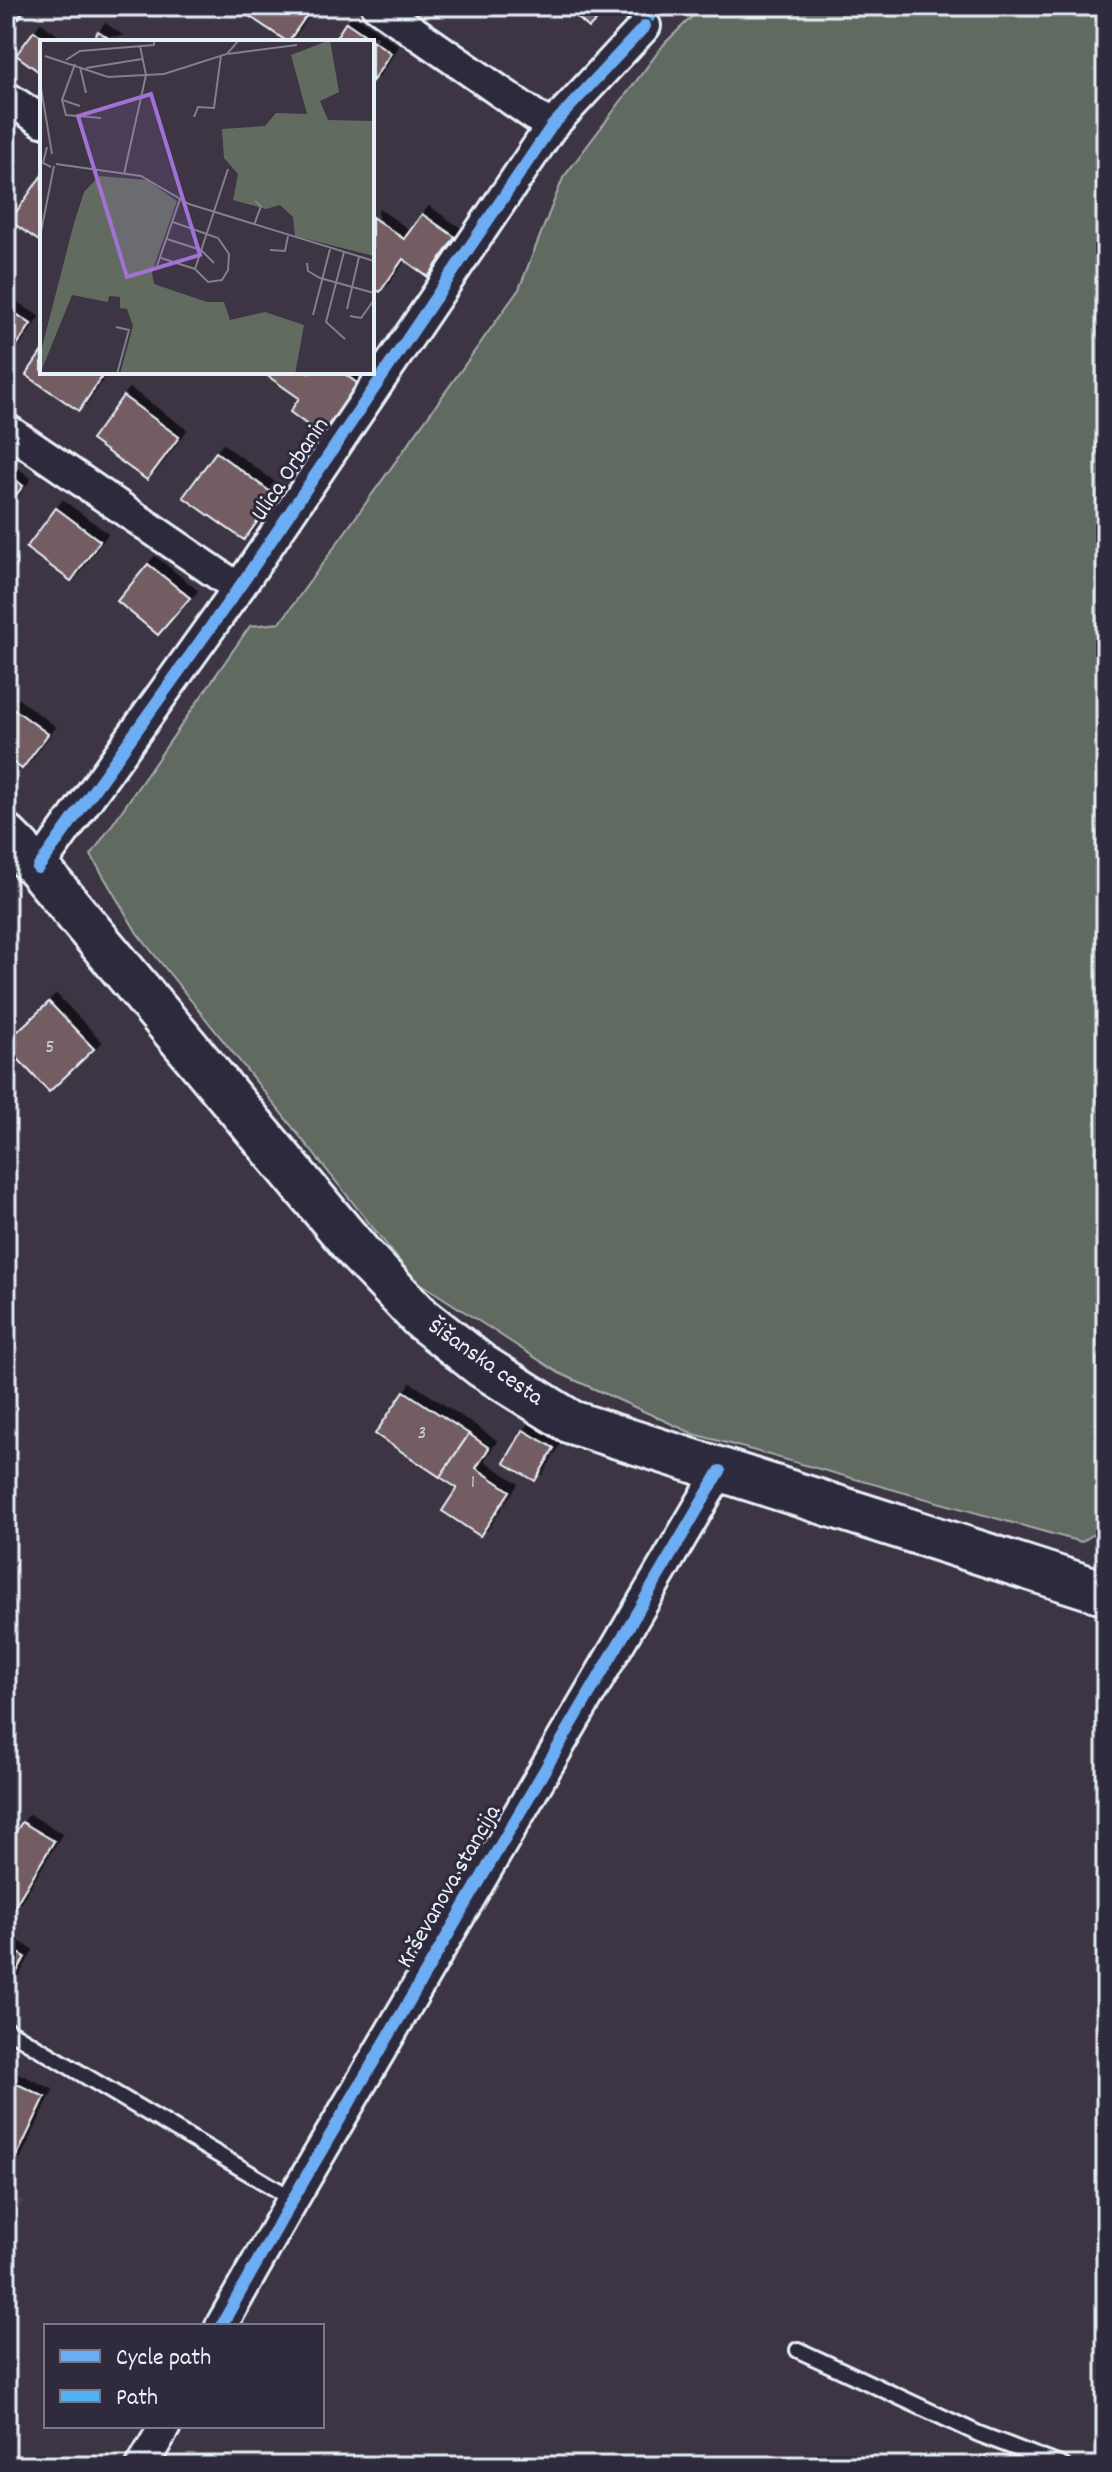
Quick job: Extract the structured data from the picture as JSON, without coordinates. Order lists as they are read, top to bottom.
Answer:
{
  "streets": {
    "main road": ["Šišanska cesta"],
    "street": ["Ulica Orbanin", "Krševanova stancija"]
  },
  "crossings": [
    ["Ulica Orbanin", "Šišanska cesta"],
    ["Šišanska cesta", "Krševanova stancija"]
  ],
  "house_numbers": ["5", "3", "1"],
  "legend": ["Cycle path", "Path"]
}
